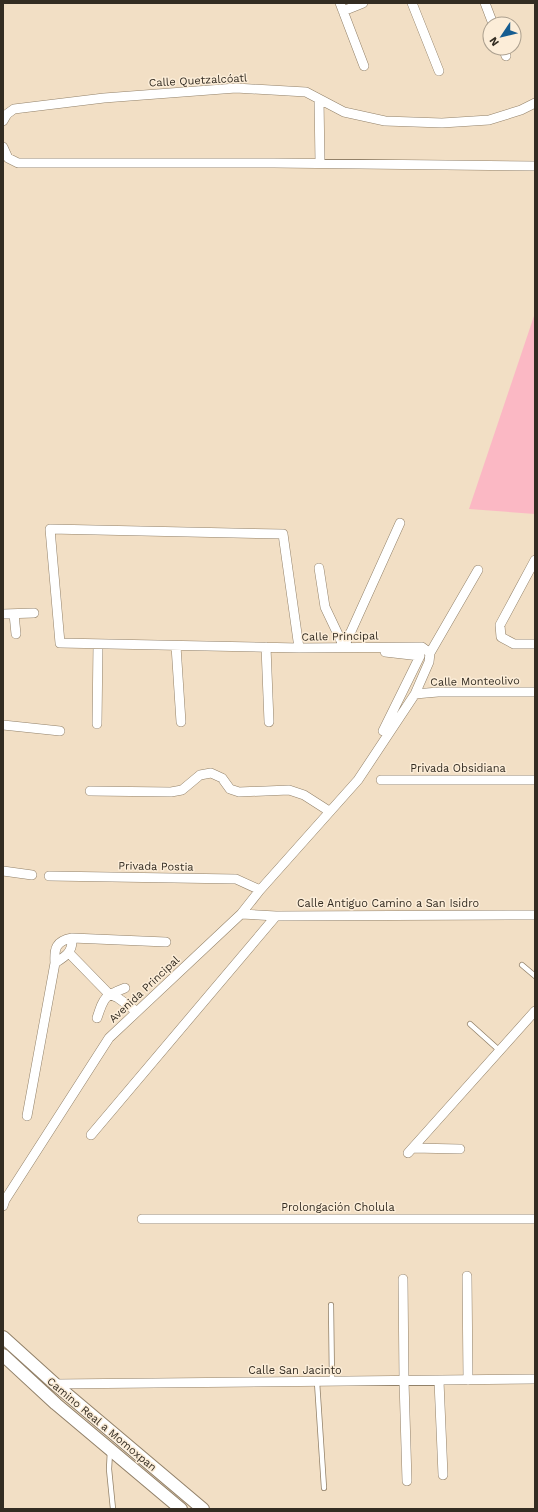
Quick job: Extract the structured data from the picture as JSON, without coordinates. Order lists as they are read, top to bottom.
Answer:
{
  "streets": {
    "street": [
      "Calle Quetzalcóatl",
      "Calle Principal",
      "Calle Monteolivo",
      "Privada Obsidiana",
      "Privada Postia",
      "Calle Antiguo Camino a San Isidro",
      "Avenida Principal",
      "Prolongación Cholula",
      "Calle San Jacinto",
      "Camino Real a Momoxpan"
    ]
  },
  "crossings": [
    ["Privada Postia", "Avenida Principal"],
    ["Calle Antiguo Camino a San Isidro", "Avenida Principal"],
    ["Calle San Jacinto", "Camino Real a Momoxpan"]
  ],
  "north": "bottom left"
}
